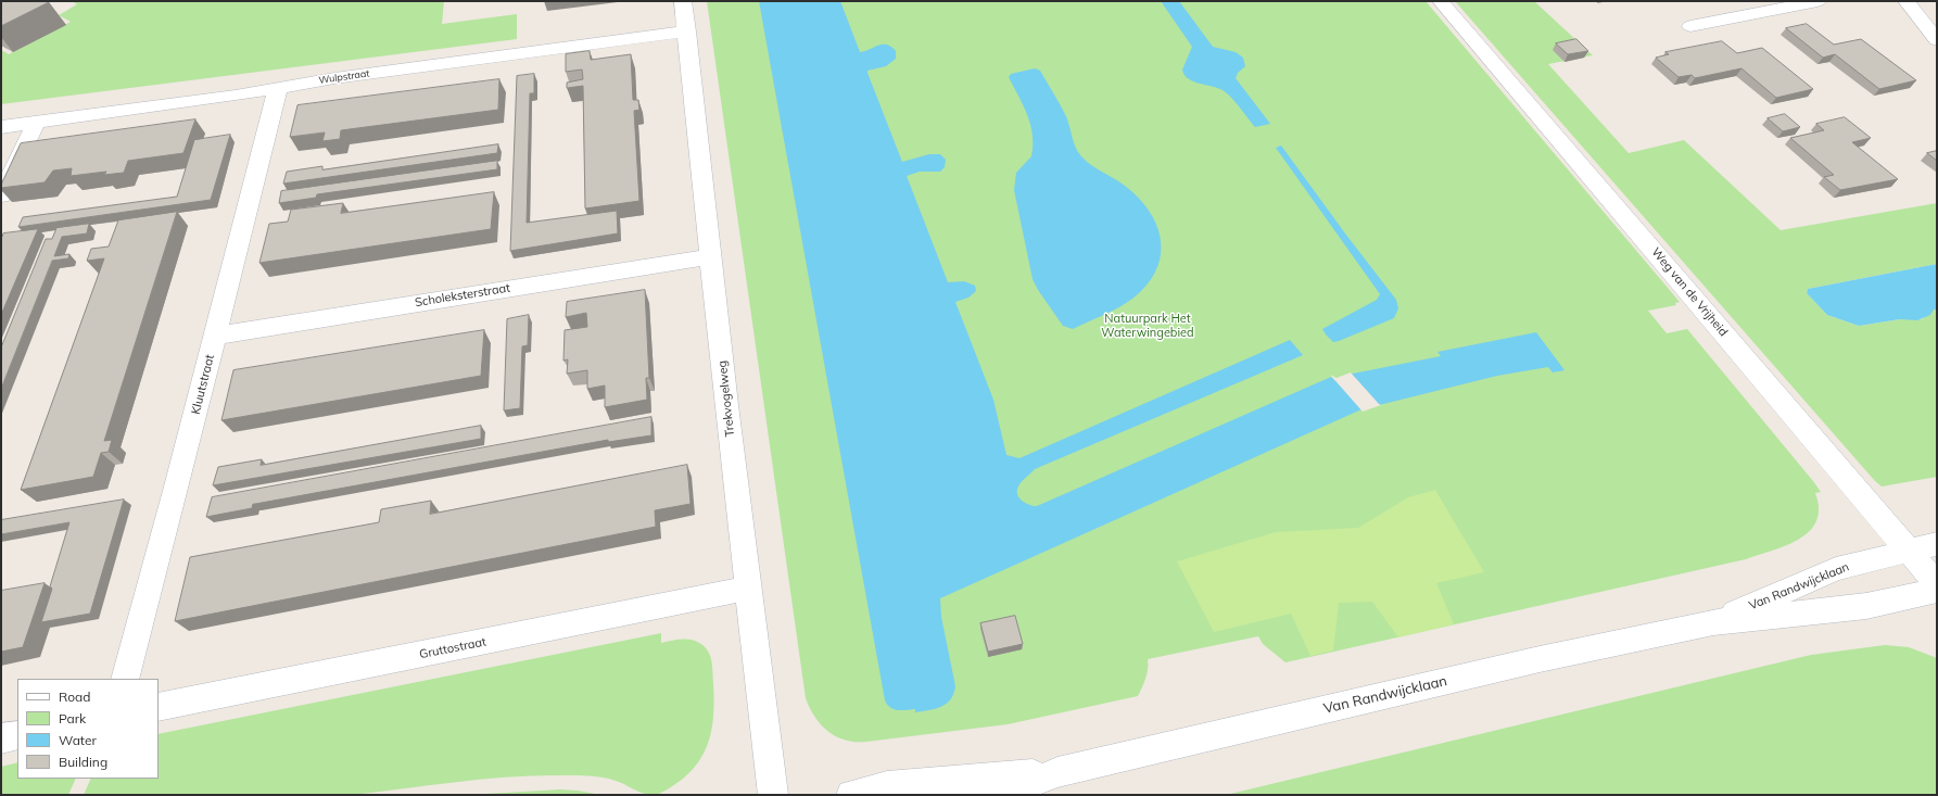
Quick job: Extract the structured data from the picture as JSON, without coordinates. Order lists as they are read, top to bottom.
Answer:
{
  "streets": {
    "street": [
      "Wulpstraat",
      "Weg van de Vrijheid",
      "Scholeksterstraat",
      "Kluutstraat",
      "Trekvogelweg",
      "Van Randwijcklaan",
      "Gruttostraat"
    ]
  },
  "crossings": [
    ["Wulpstraat", "Kluutstraat"],
    ["Wulpstraat", "Trekvogelweg"],
    ["Weg van de Vrijheid", "Van Randwijcklaan"],
    ["Scholeksterstraat", "Kluutstraat"],
    ["Scholeksterstraat", "Trekvogelweg"],
    ["Trekvogelweg", "Gruttostraat"]
  ],
  "parks": ["Natuurpark Het Waterwingebied"],
  "legend": [
    "Road",
    "Park",
    "Water",
    "Building"
  ]
}
